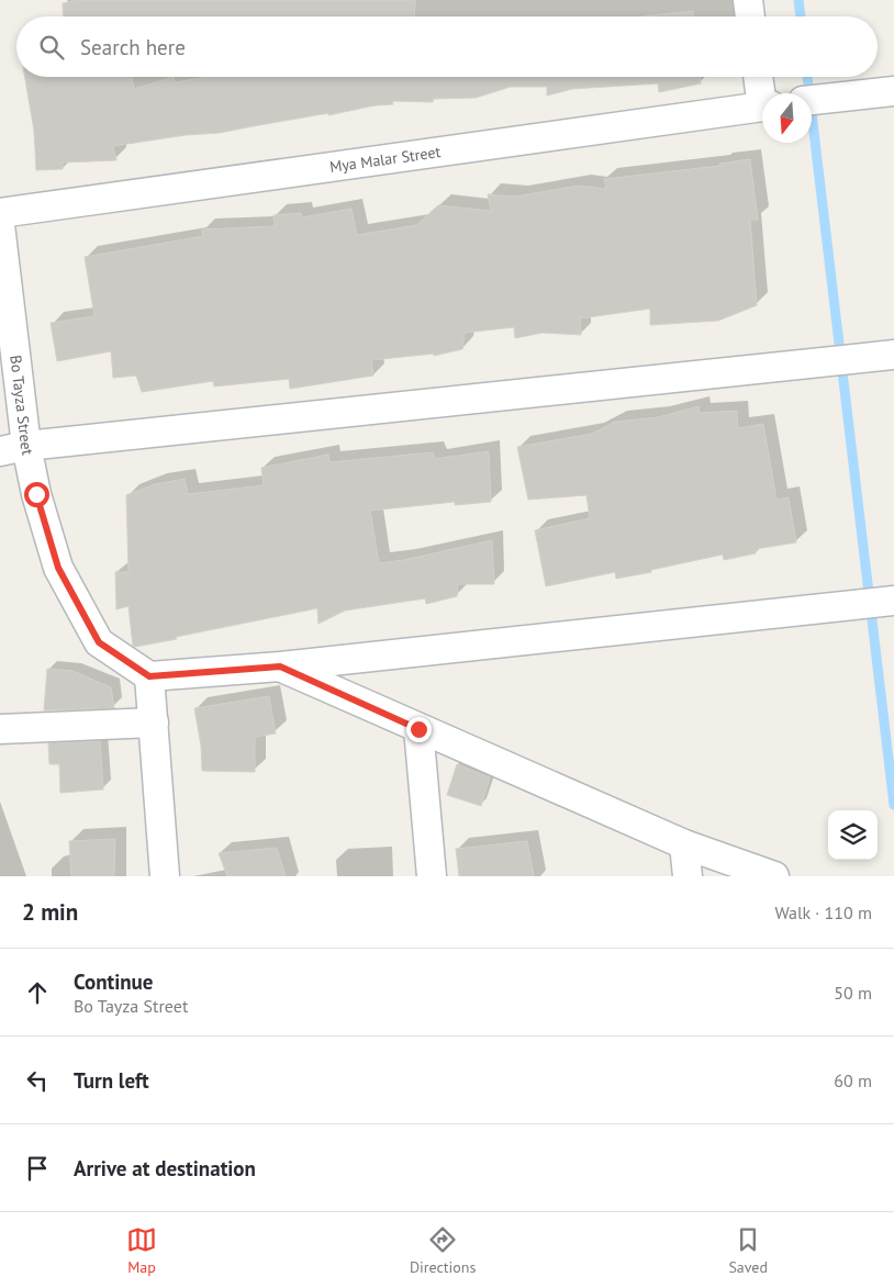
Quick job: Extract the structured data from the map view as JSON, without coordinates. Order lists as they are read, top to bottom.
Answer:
{
  "streets": {
    "street": ["Mya Malar Street", "Bo Tayza Street"]
  },
  "north": "bottom",
  "page": {
    "search": "Search here",
    "heading": ["2 min", "Walk · 110 m"],
    "list": [
      ["Continue", "Bo Tayza Street", "50 m"],
      ["Turn left", "60 m"],
      "Arrive at destination"
    ],
    "nav": ["Map", "Directions", "Saved"]
  }
}
